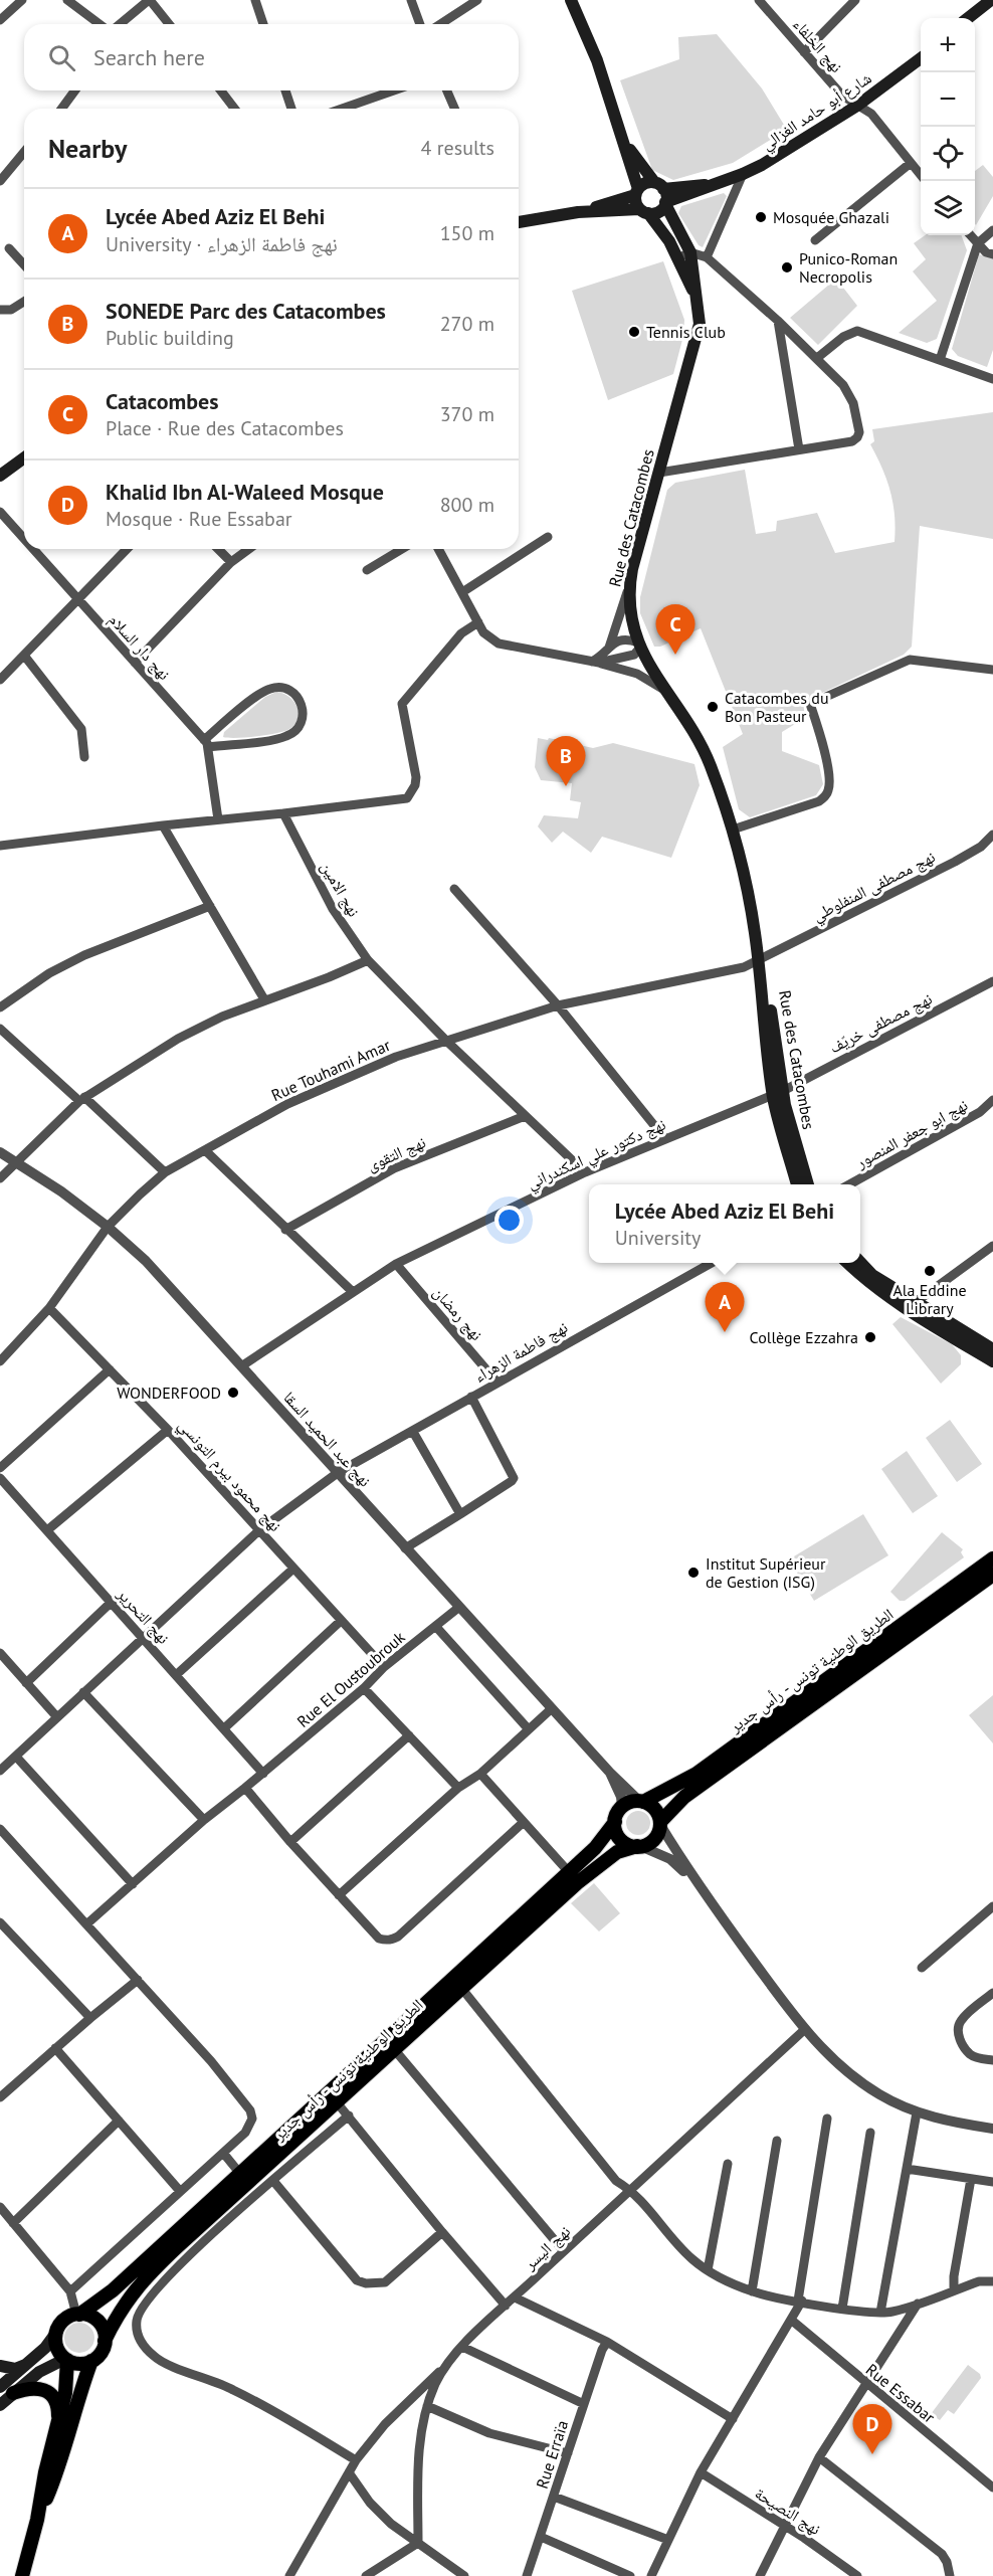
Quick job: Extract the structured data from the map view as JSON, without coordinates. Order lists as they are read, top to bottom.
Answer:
{
  "streets": {
    "main road": ["شارع أبو حامد الغزالي", "Rue des Catacombes", "الطريق الوطنية تونس - رأس جدير"],
    "street": [
      "نهج الخلفاء",
      "نهج دار السلام",
      "نهج مصطفى المنفلوطي",
      "نهج الامين",
      "نهج مصطفى خريّف",
      "Rue Touhami Amar",
      "نهج ابو جعفر المنصور",
      "نهج التقوى",
      "نهج دكتور علي اسكندراني",
      "نهج رمضان",
      "نهج فاطمة الزهراء",
      "نهج عبد الحميد السقا",
      "نهج محمود بيرم التونسي",
      "نهج التحرير",
      "Rue El Oustoubrouk",
      "نهج اليسر",
      "Rue Essabar",
      "Rue Erraïa",
      "نهج النصيحة"
    ]
  },
  "crossings": [
    ["نهج الخلفاء", "شارع أبو حامد الغزالي"],
    ["شارع أبو حامد الغزالي", "Rue des Catacombes"],
    ["Rue des Catacombes", "نهج مصطفى المنفلوطي"],
    ["Rue des Catacombes", "نهج مصطفى خريّف"],
    ["Rue des Catacombes", "Rue Touhami Amar"],
    ["Rue des Catacombes", "نهج دكتور علي اسكندراني"],
    ["نهج مصطفى المنفلوطي", "Rue Touhami Amar"],
    ["نهج الامين", "Rue Touhami Amar"],
    ["نهج الامين", "نهج التقوى"],
    ["نهج الامين", "نهج دكتور علي اسكندراني"],
    ["نهج مصطفى خريّف", "نهج دكتور علي اسكندراني"],
    ["Rue Touhami Amar", "نهج عبد الحميد السقا"],
    ["Rue Touhami Amar", "نهج محمود بيرم التونسي"],
    ["نهج دكتور علي اسكندراني", "نهج رمضان"],
    ["نهج دكتور علي اسكندراني", "نهج عبد الحميد السقا"],
    ["نهج رمضان", "نهج فاطمة الزهراء"],
    ["نهج فاطمة الزهراء", "نهج عبد الحميد السقا"],
    ["نهج فاطمة الزهراء", "نهج محمود بيرم التونسي"],
    ["نهج فاطمة الزهراء", "نهج التحرير"],
    ["نهج عبد الحميد السقا", "الطريق الوطنية تونس - رأس جدير"],
    ["نهج عبد الحميد السقا", "Rue El Oustoubrouk"],
    ["نهج محمود بيرم التونسي", "Rue El Oustoubrouk"],
    ["نهج التحرير", "Rue El Oustoubrouk"]
  ],
  "places": [
    "Mosquée Ghazali",
    "Punico-Roman Necropolis",
    "Tennis Club",
    "Catacombes du Bon Pasteur",
    "Ala Eddine Library",
    "Collège Ezzahra",
    "WONDERFOOD",
    "Institut Supérieur de Gestion (ISG)"
  ],
  "page": {
    "map_buttons": ["+", "−"],
    "search": "Search here",
    "heading": ["Nearby", "4 results"],
    "list": [
      {
        "mark": "A",
        "name": "Lycée Abed Aziz El Behi",
        "note": "University · نهج فاطمة الزهراء",
        "value": "150 m"
      },
      {
        "mark": "B",
        "name": "SONEDE Parc des Catacombes",
        "note": "Public building",
        "value": "270 m"
      },
      {
        "mark": "C",
        "name": "Catacombes",
        "note": "Place · Rue des Catacombes",
        "value": "370 m"
      },
      {
        "mark": "D",
        "name": "Khalid Ibn Al-Waleed Mosque",
        "note": "Mosque · Rue Essabar",
        "value": "800 m"
      }
    ],
    "pins": [
      "C",
      "B",
      "A",
      "D"
    ],
    "popup": ["Lycée Abed Aziz El Behi", "University"]
  }
}
